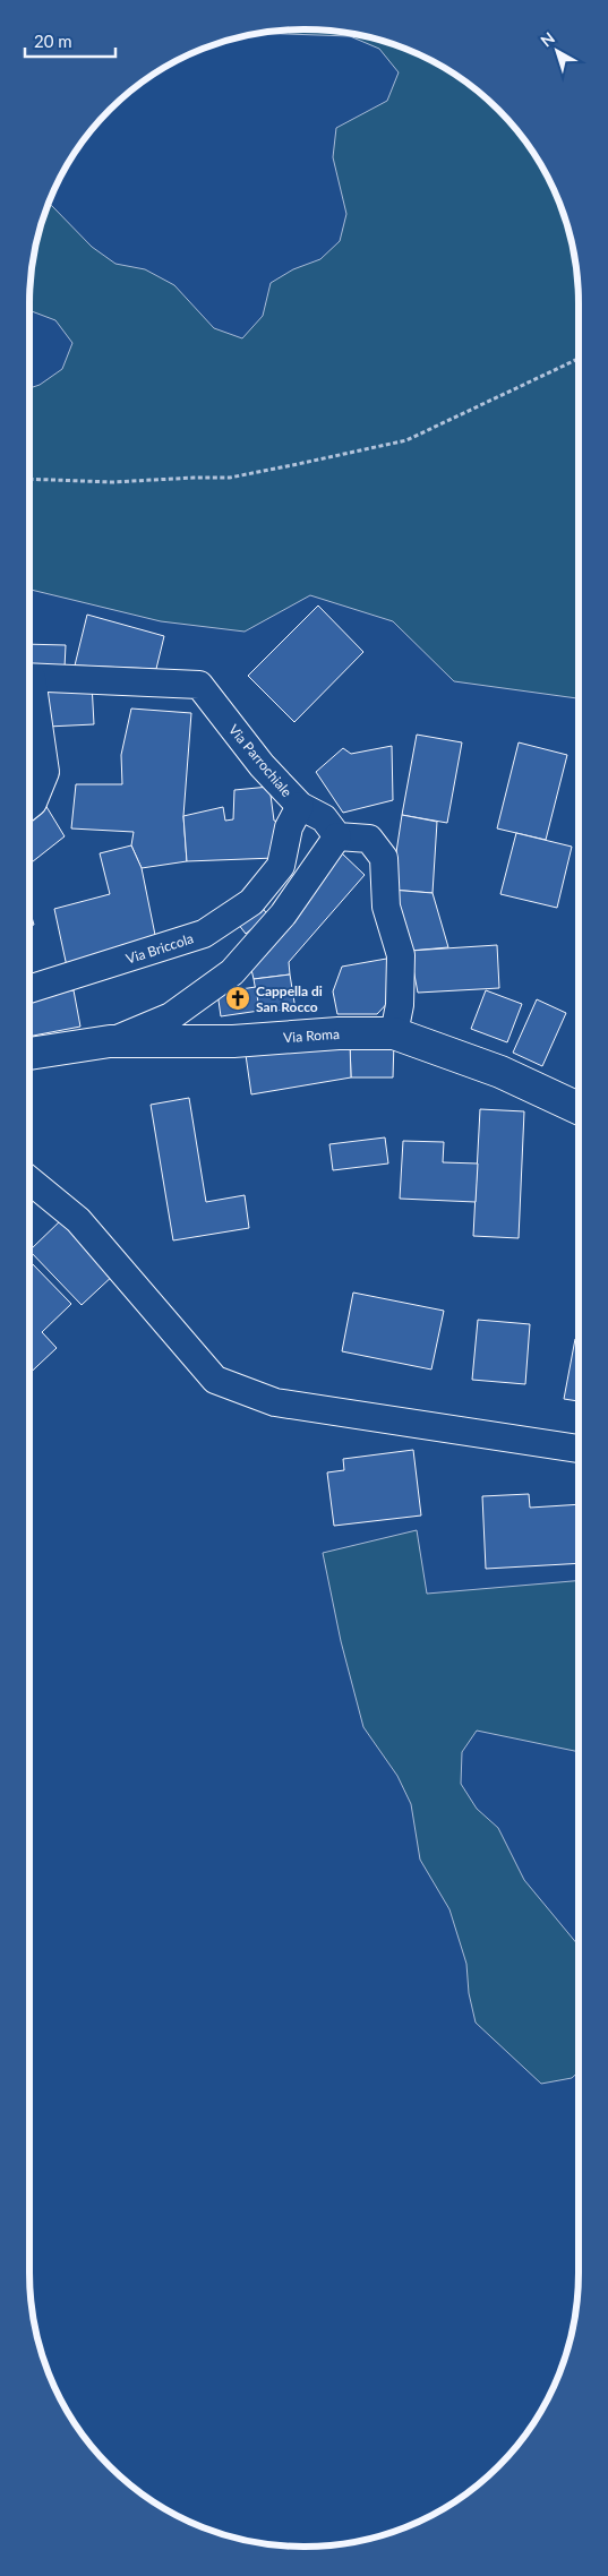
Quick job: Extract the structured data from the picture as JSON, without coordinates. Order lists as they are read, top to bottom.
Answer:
{
  "streets": {
    "street": ["Via Parrochiale", "Via Briccola", "Via Roma"]
  },
  "crossings": [
    ["Via Parrochiale", "Via Briccola"]
  ],
  "places": {
    "church": ["Cappella di San Rocco"]
  },
  "scale_bar": "20 m",
  "north": "top left"
}
